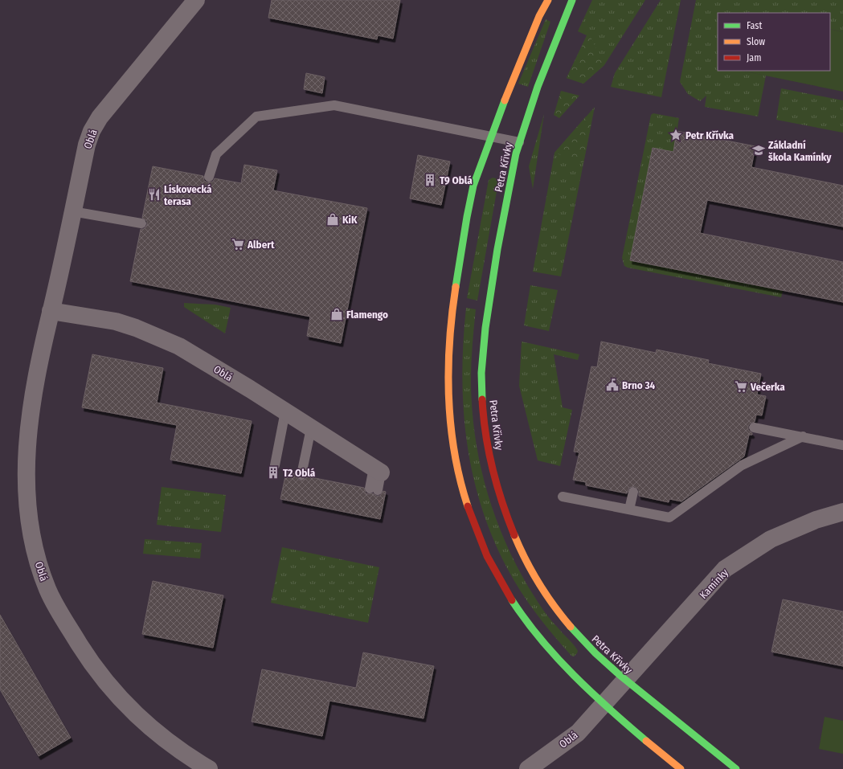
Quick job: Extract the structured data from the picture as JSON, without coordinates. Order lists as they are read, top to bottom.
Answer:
{
  "streets": {
    "street": ["Oblá", "Petra Křivky", "Kamínky"]
  },
  "crossings": [
    ["Oblá", "Petra Křivky"],
    ["Oblá", "Kamínky"],
    ["Petra Křivky", "Kamínky"]
  ],
  "places": {
    "place": ["Petr Křívka"],
    "school or university": ["Základní škola Kamínky"],
    "building": ["T9 Oblá", "T2 Oblá"],
    "restaurant": ["Lískovecká terasa"],
    "shop": ["KiK", "Flamengo"],
    "supermarket": ["Albert", "Večerka"],
    "public building": ["Brno 34"]
  },
  "legend": ["Fast", "Slow", "Jam"]
}
